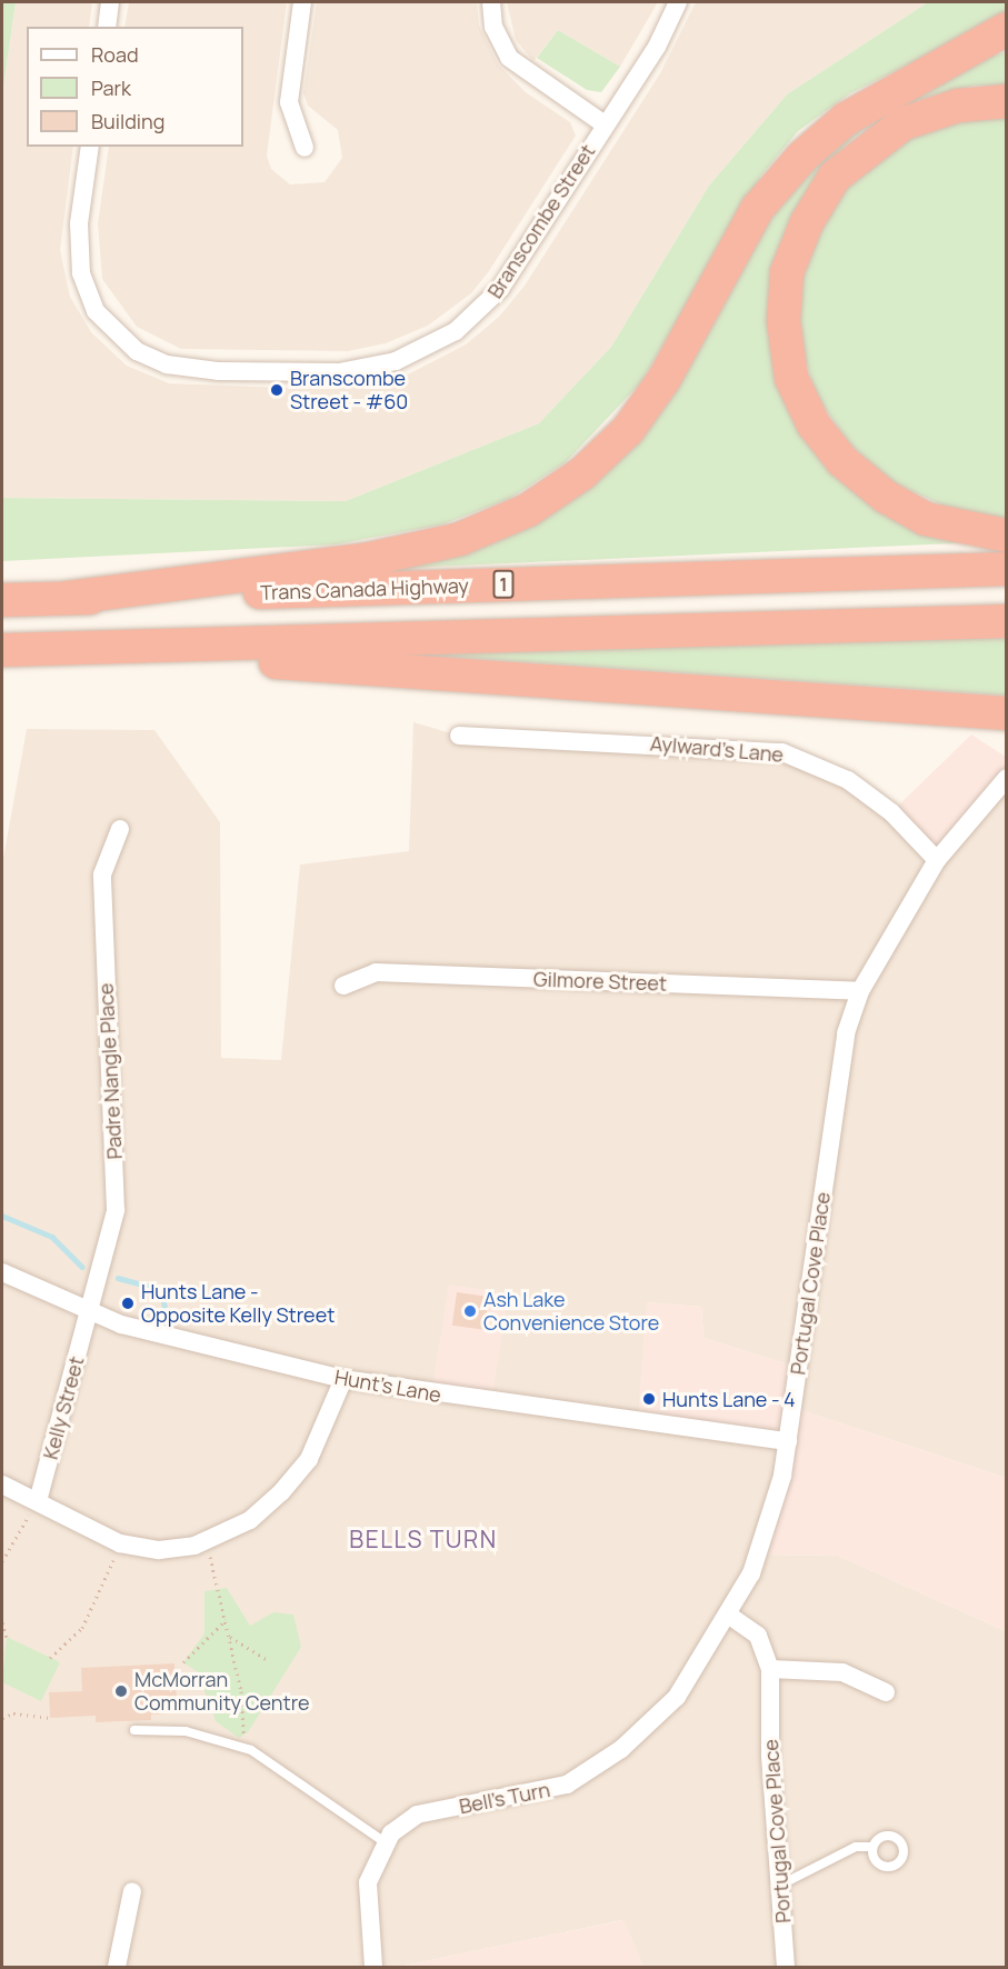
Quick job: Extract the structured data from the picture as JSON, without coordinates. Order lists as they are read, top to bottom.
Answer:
{
  "streets": {
    "highway": ["1", "Trans Canada Highway"],
    "street": [
      "Branscombe Street",
      "Aylward's Lane",
      "Gilmore Street",
      "Padre Nangle Place",
      "Portugal Cove Place",
      "Hunt's Lane",
      "Kelly Street",
      "Bell's Turn"
    ]
  },
  "crossings": [
    ["Aylward's Lane", "Portugal Cove Place"],
    ["Gilmore Street", "Portugal Cove Place"],
    ["Padre Nangle Place", "Hunt's Lane"],
    ["Padre Nangle Place", "Kelly Street"],
    ["Portugal Cove Place", "Hunt's Lane"],
    ["Portugal Cove Place", "Bell's Turn"],
    ["Hunt's Lane", "Kelly Street"]
  ],
  "districts": ["BELLS TURN"],
  "places": [
    "Branscombe Street - #60",
    "Hunts Lane - Opposite Kelly Street",
    "Ash Lake Convenience Store",
    "Hunts Lane - 4",
    "McMorran Community Centre"
  ],
  "legend": ["Road", "Park", "Building"]
}
